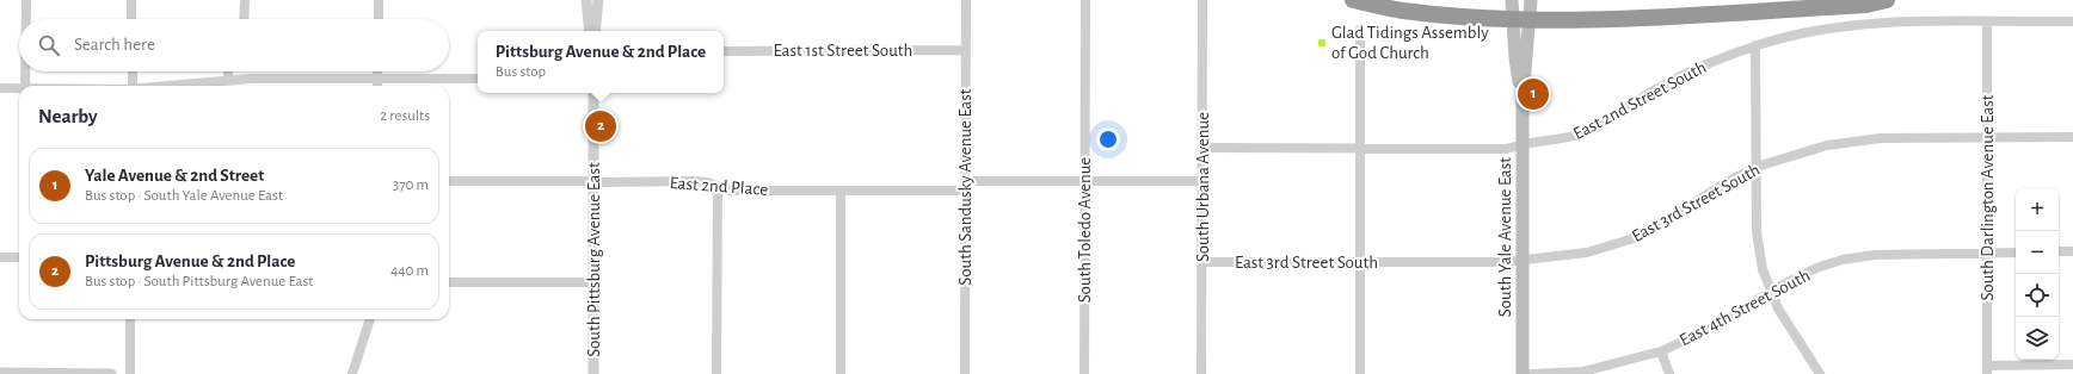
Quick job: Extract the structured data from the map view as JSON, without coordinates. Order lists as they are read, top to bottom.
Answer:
{
  "streets": {
    "main road": ["South Yale Avenue East"],
    "street": [
      "East 1st Street South",
      "East 2nd Street South",
      "East 2nd Place",
      "South Sandusky Avenue East",
      "South Urbana Avenue",
      "South Darlington Avenue East",
      "East 3rd Street South",
      "South Toledo Avenue",
      "South Pittsburg Avenue East",
      "East 4th Street South"
    ]
  },
  "crossings": [
    ["East 1st Street South", "South Sandusky Avenue East"],
    ["East 2nd Street South", "South Urbana Avenue"],
    ["East 2nd Street South", "South Darlington Avenue East"],
    ["East 2nd Street South", "South Yale Avenue East"],
    ["East 2nd Place", "South Sandusky Avenue East"],
    ["East 2nd Place", "South Urbana Avenue"],
    ["East 2nd Place", "South Toledo Avenue"],
    ["East 2nd Place", "South Pittsburg Avenue East"],
    ["South Urbana Avenue", "East 3rd Street South"],
    ["South Darlington Avenue East", "East 3rd Street South"],
    ["South Darlington Avenue East", "East 4th Street South"],
    ["East 3rd Street South", "South Yale Avenue East"]
  ],
  "places": ["Glad Tidings Assembly of God Church"],
  "page": {
    "search": "Search here",
    "popup": ["Pittsburg Avenue & 2nd Place", "Bus stop"],
    "pins": ["1", "2"],
    "heading": ["Nearby", "2 results"],
    "list": [
      {
        "mark": "1",
        "name": "Yale Avenue & 2nd Street",
        "note": "Bus stop · South Yale Avenue East",
        "value": "370 m"
      },
      {
        "mark": "2",
        "name": "Pittsburg Avenue & 2nd Place",
        "note": "Bus stop · South Pittsburg Avenue East",
        "value": "440 m"
      }
    ],
    "map_buttons": ["+", "−"]
  }
}
